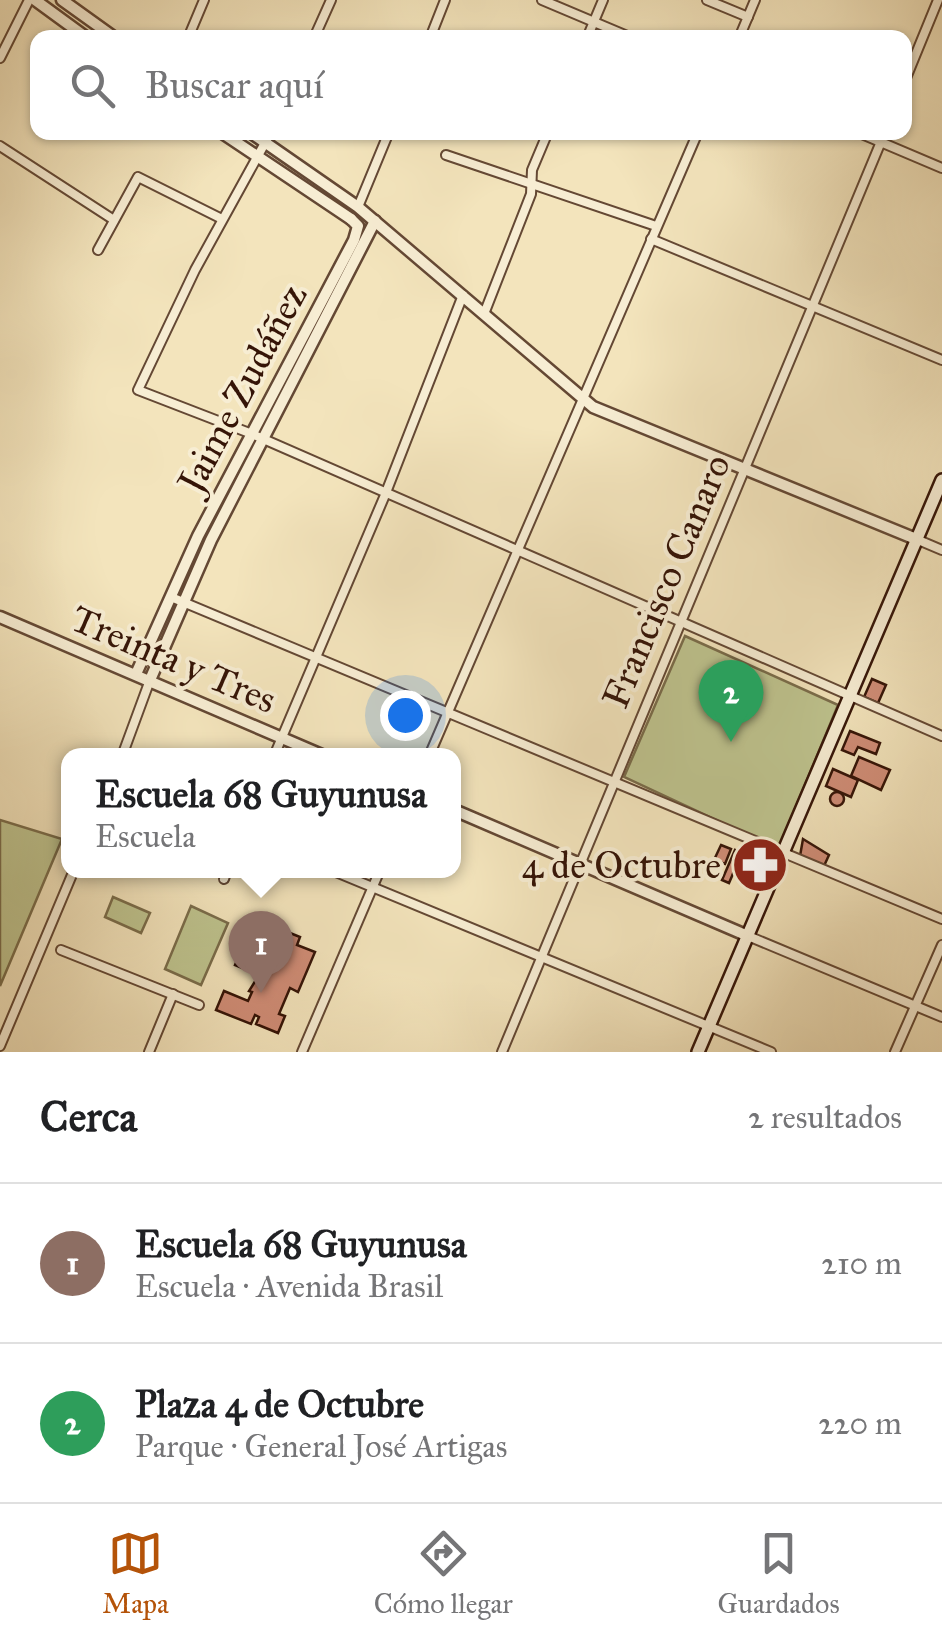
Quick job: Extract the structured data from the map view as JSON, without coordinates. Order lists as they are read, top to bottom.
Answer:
{
  "streets": {
    "street": ["Jaime Zudáñez", "Francisco Canaro", "Treinta y Tres"]
  },
  "crossings": [
    ["Jaime Zudáñez", "Treinta y Tres"]
  ],
  "places": {
    "pharmacy": ["4 de Octubre"]
  },
  "page": {
    "search": "Buscar aquí",
    "pins": ["2", "1"],
    "popup": ["Escuela 68 Guyunusa", "Escuela"],
    "heading": ["Cerca", "2 resultados"],
    "list": [
      {
        "mark": "1",
        "name": "Escuela 68 Guyunusa",
        "note": "Escuela · Avenida Brasil",
        "value": "210 m"
      },
      {
        "mark": "2",
        "name": "Plaza 4 de Octubre",
        "note": "Parque · General José Artigas",
        "value": "220 m"
      }
    ],
    "nav": ["Mapa", "Cómo llegar", "Guardados"]
  }
}
